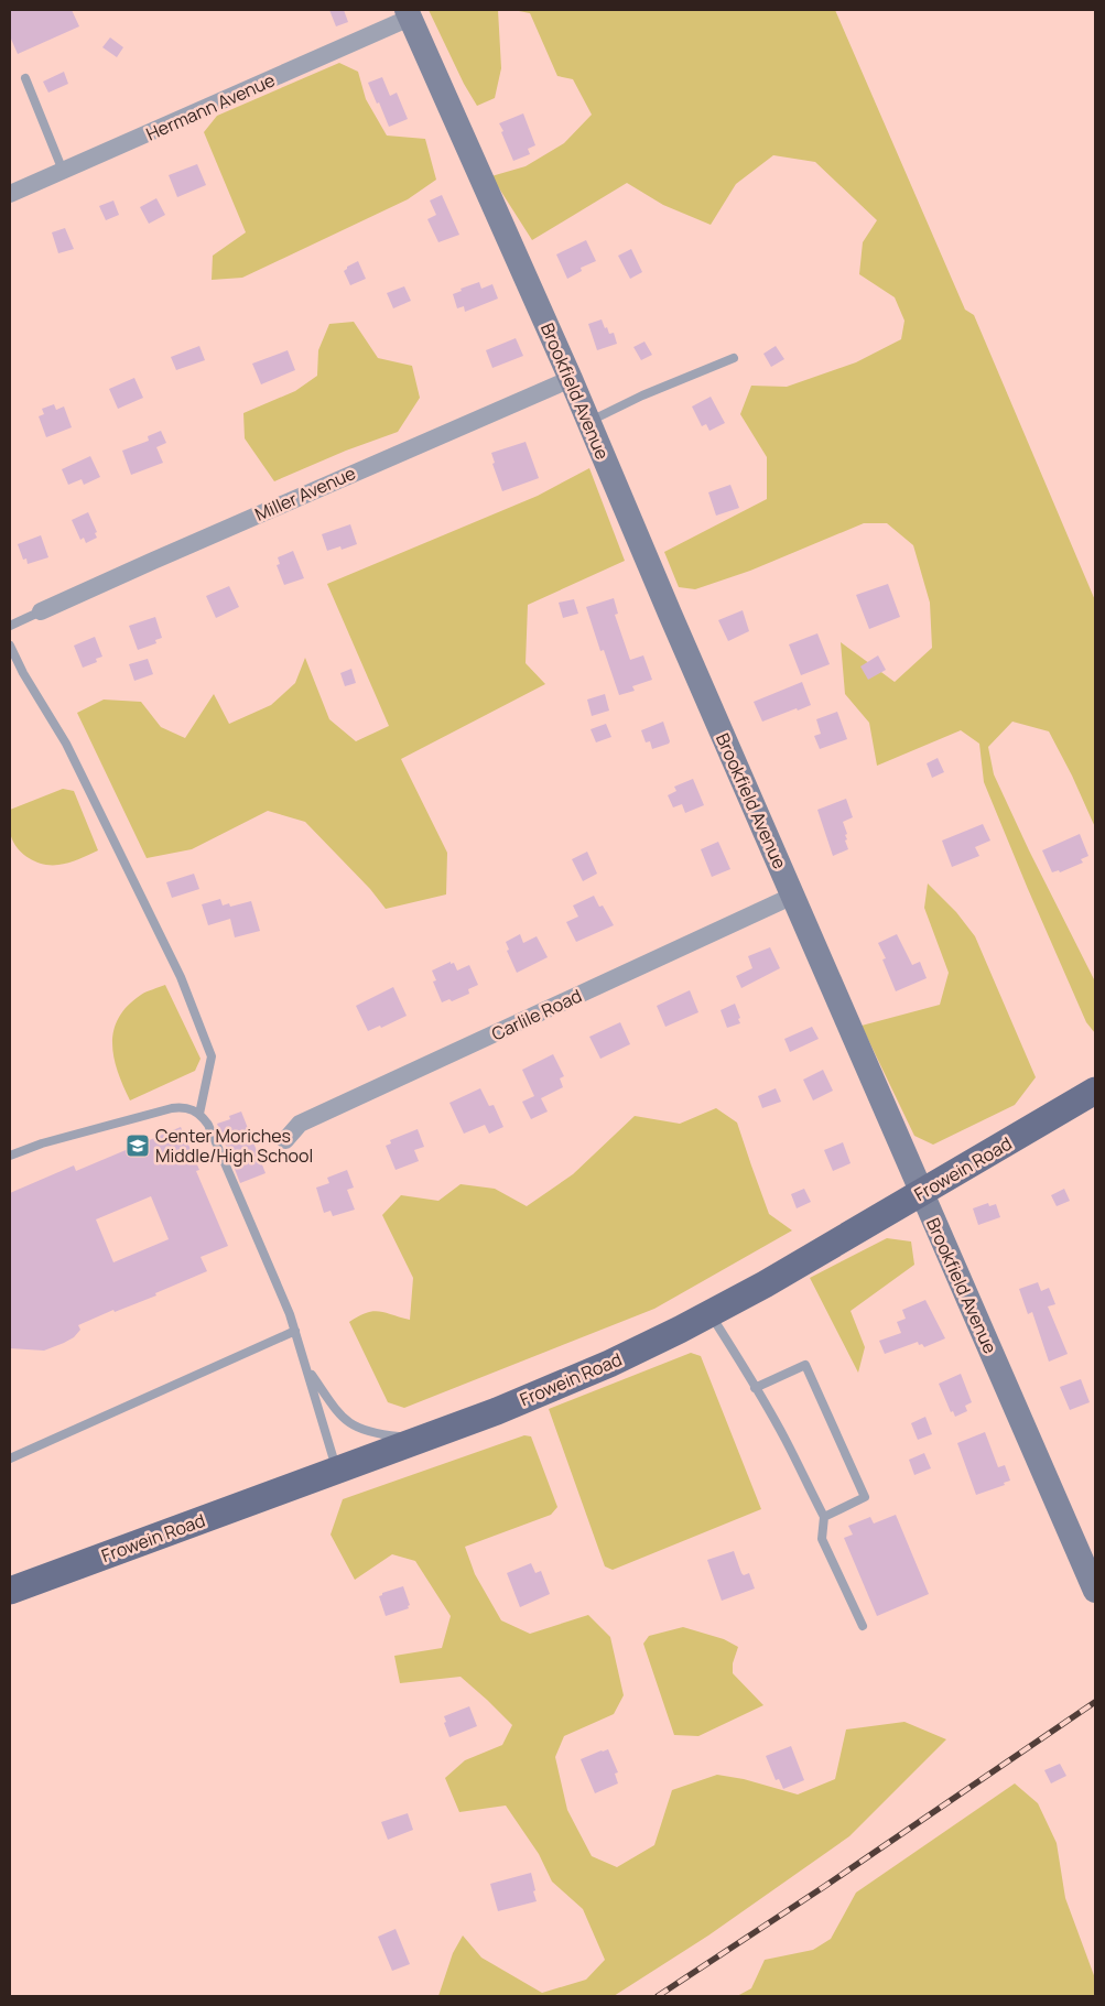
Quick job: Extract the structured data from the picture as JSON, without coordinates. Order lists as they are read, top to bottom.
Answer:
{
  "streets": {
    "main road": ["Brookfield Avenue", "Frowein Road"],
    "street": ["Hermann Avenue", "Miller Avenue", "Carlile Road"]
  },
  "crossings": [
    ["Hermann Avenue", "Brookfield Avenue"],
    ["Brookfield Avenue", "Miller Avenue"],
    ["Brookfield Avenue", "Carlile Road"],
    ["Brookfield Avenue", "Frowein Road"]
  ],
  "places": {
    "school or university": ["Center Moriches Middle/High School"]
  }
}
